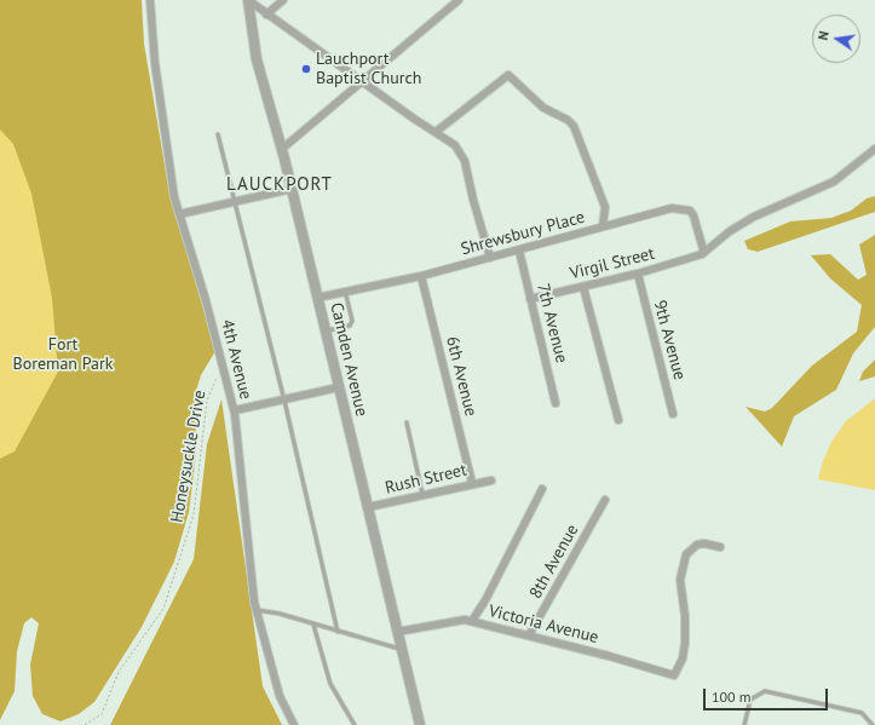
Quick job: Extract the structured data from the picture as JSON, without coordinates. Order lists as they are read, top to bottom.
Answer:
{
  "streets": {
    "street": [
      "Shrewsbury Place",
      "Virgil Street",
      "7th Avenue",
      "9th Avenue",
      "4th Avenue",
      "Camden Avenue",
      "6th Avenue",
      "Rush Street",
      "8th Avenue",
      "Victoria Avenue"
    ],
    "path": ["Honeysuckle Drive"]
  },
  "crossings": [
    ["Shrewsbury Place", "Virgil Street"],
    ["Shrewsbury Place", "7th Avenue"],
    ["Shrewsbury Place", "Camden Avenue"],
    ["Shrewsbury Place", "6th Avenue"],
    ["Virgil Street", "7th Avenue"],
    ["Virgil Street", "9th Avenue"],
    ["4th Avenue", "Honeysuckle Drive"],
    ["Camden Avenue", "Rush Street"],
    ["Camden Avenue", "Victoria Avenue"],
    ["6th Avenue", "Rush Street"],
    ["8th Avenue", "Victoria Avenue"]
  ],
  "districts": ["LAUCKPORT"],
  "parks": ["Fort Boreman Park"],
  "places": ["Lauchport Baptist Church"],
  "scale_bar": "100 m",
  "north": "left"
}
